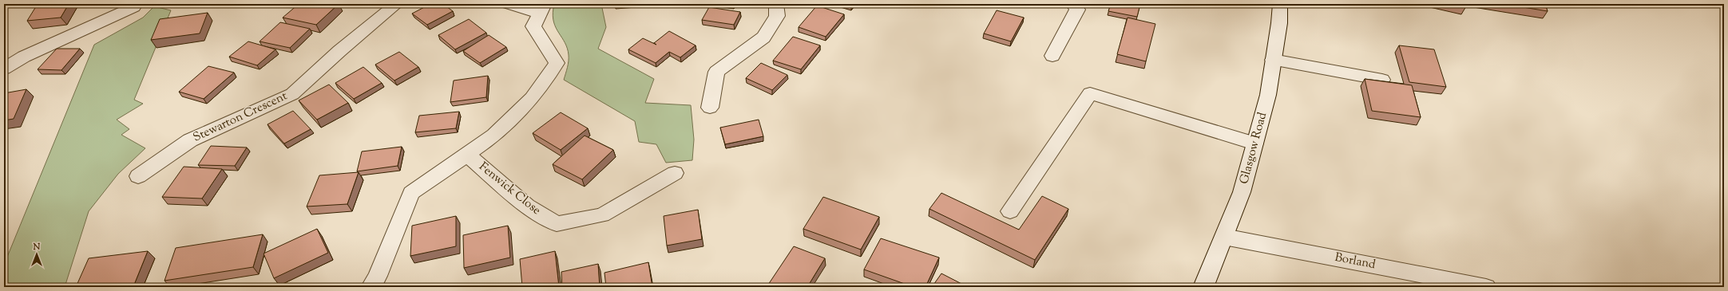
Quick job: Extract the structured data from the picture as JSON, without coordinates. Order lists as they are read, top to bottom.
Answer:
{
  "streets": {
    "street": [
      "Stewarton Crescent",
      "Glasgow Road",
      "Fenwick Close",
      "Borland"
    ]
  },
  "crossings": [
    ["Glasgow Road", "Borland"]
  ],
  "north": "top"
}
